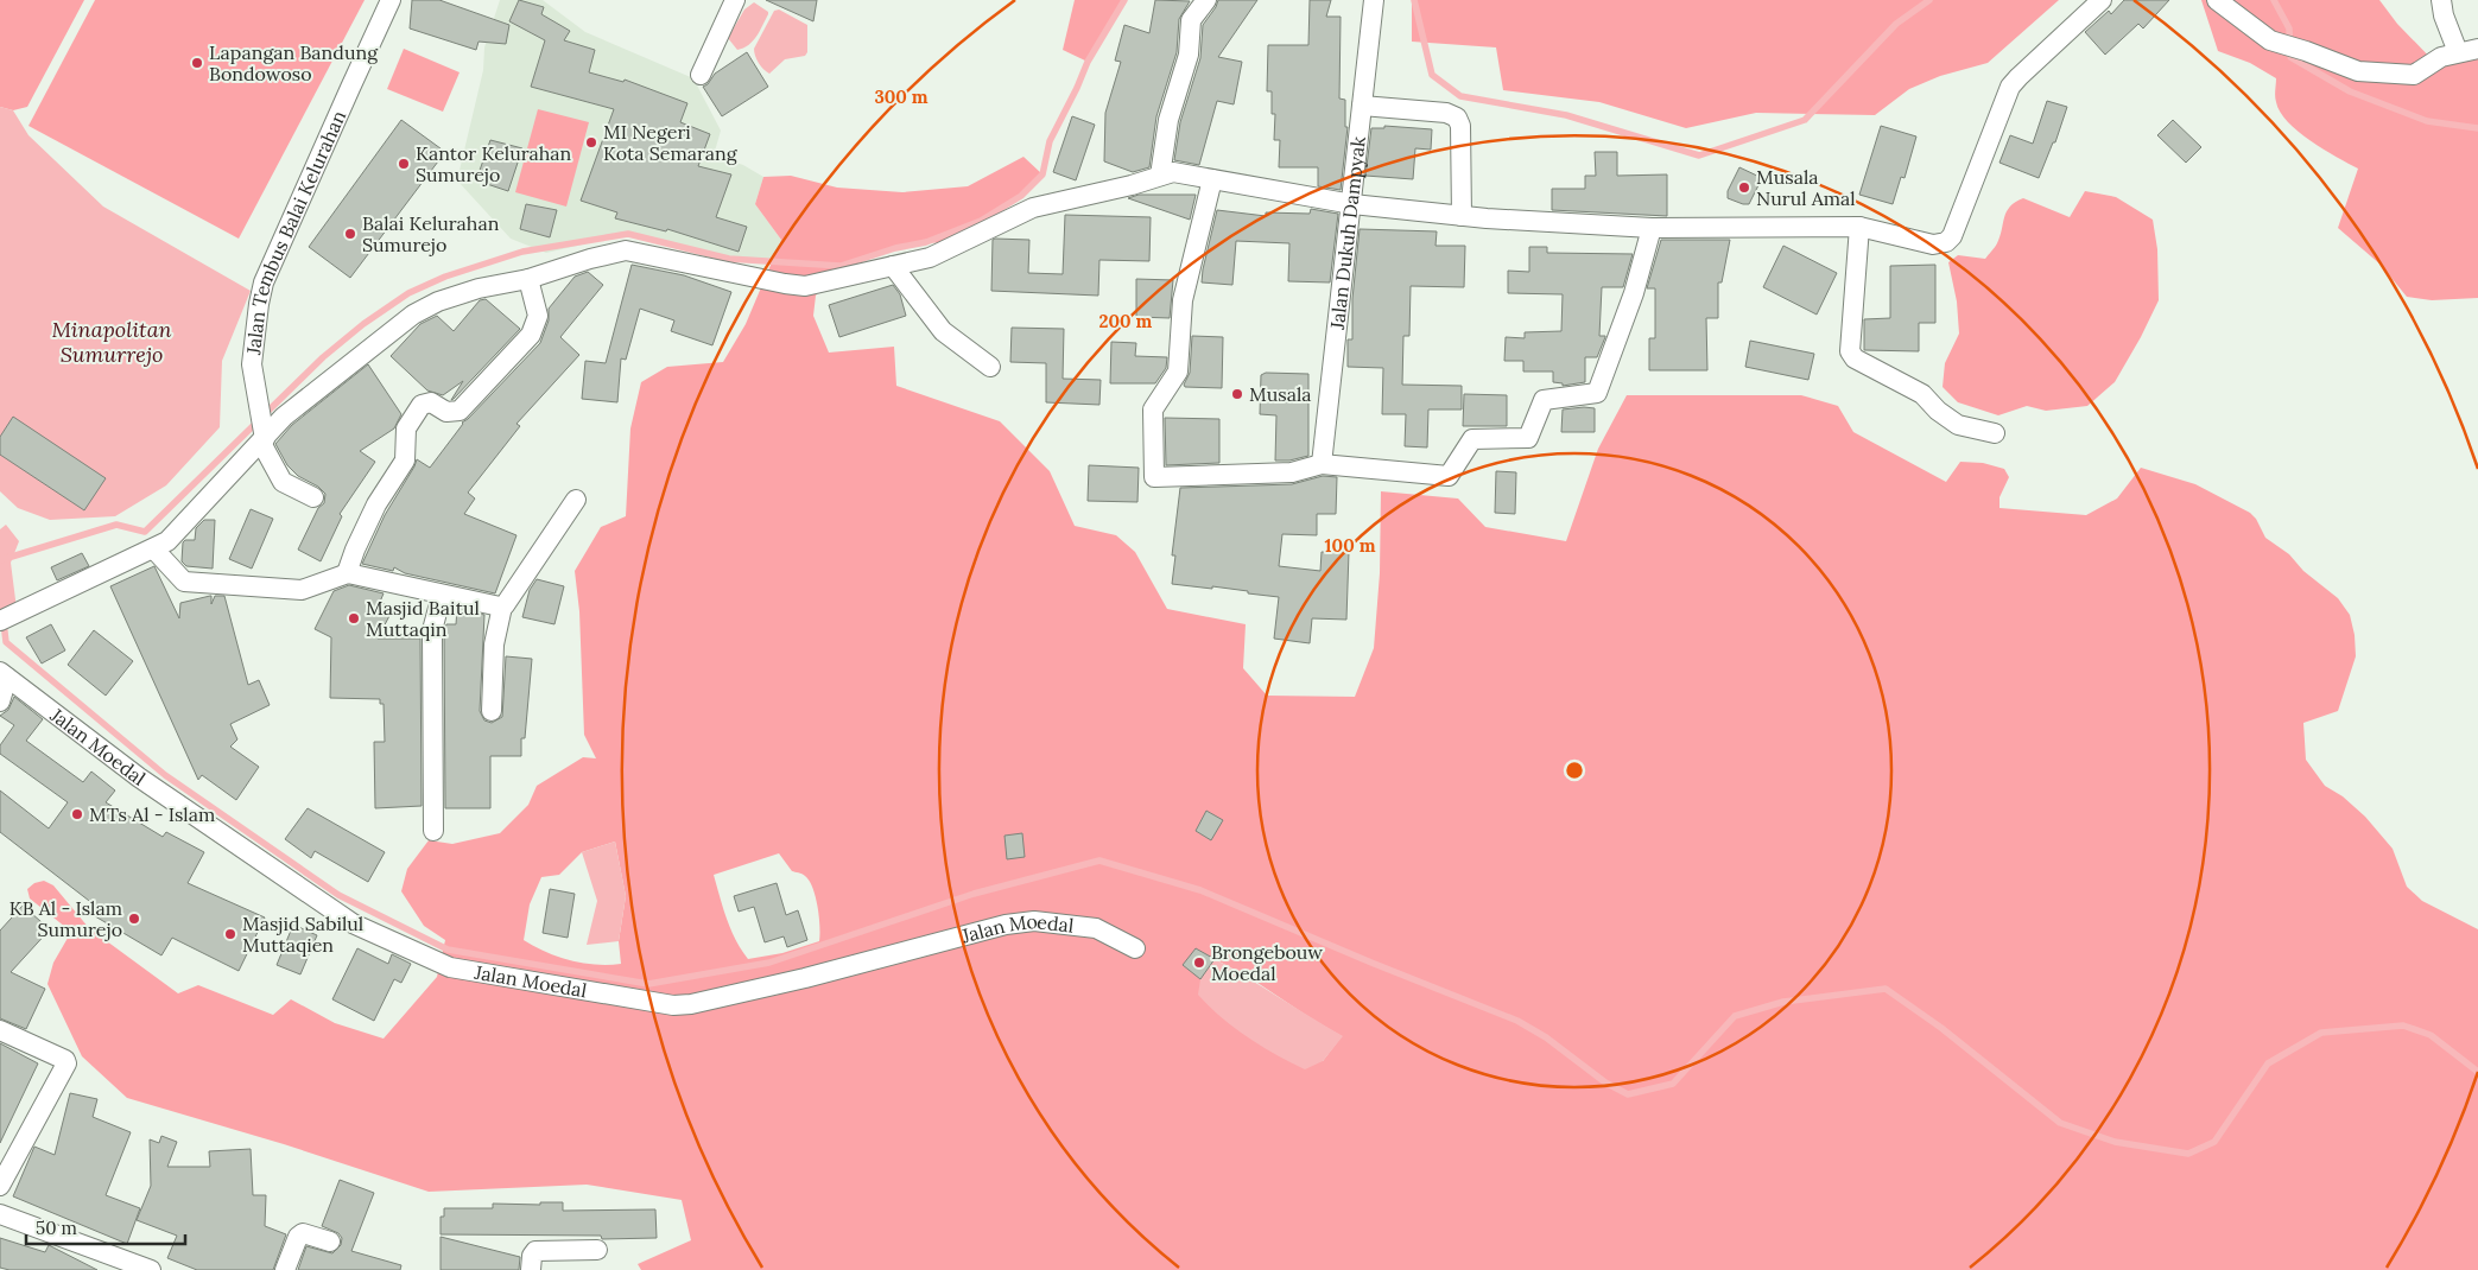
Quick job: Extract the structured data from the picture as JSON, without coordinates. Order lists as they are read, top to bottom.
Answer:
{
  "streets": {
    "street": ["Jalan Dukuh Dampyak", "Jalan Tembus Balai Kelurahan", "Jalan Moedal"]
  },
  "water": ["Minapolitan Sumurrejo"],
  "places": [
    "Lapangan Bandung Bondowoso",
    "MI Negeri Kota Semarang",
    "Kantor Kelurahan Sumurejo",
    "Musala Nurul Amal",
    "Balai Kelurahan Sumurejo",
    "Musala",
    "Masjid Baitul Muttaqin",
    "MTs Al - Islam",
    "KB Al - Islam Sumurejo",
    "Masjid Sabilul Muttaqien",
    "Brongebouw Moedal"
  ],
  "scale_bar": "50 m",
  "rings": ["300 m", "200 m", "100 m"]
}
